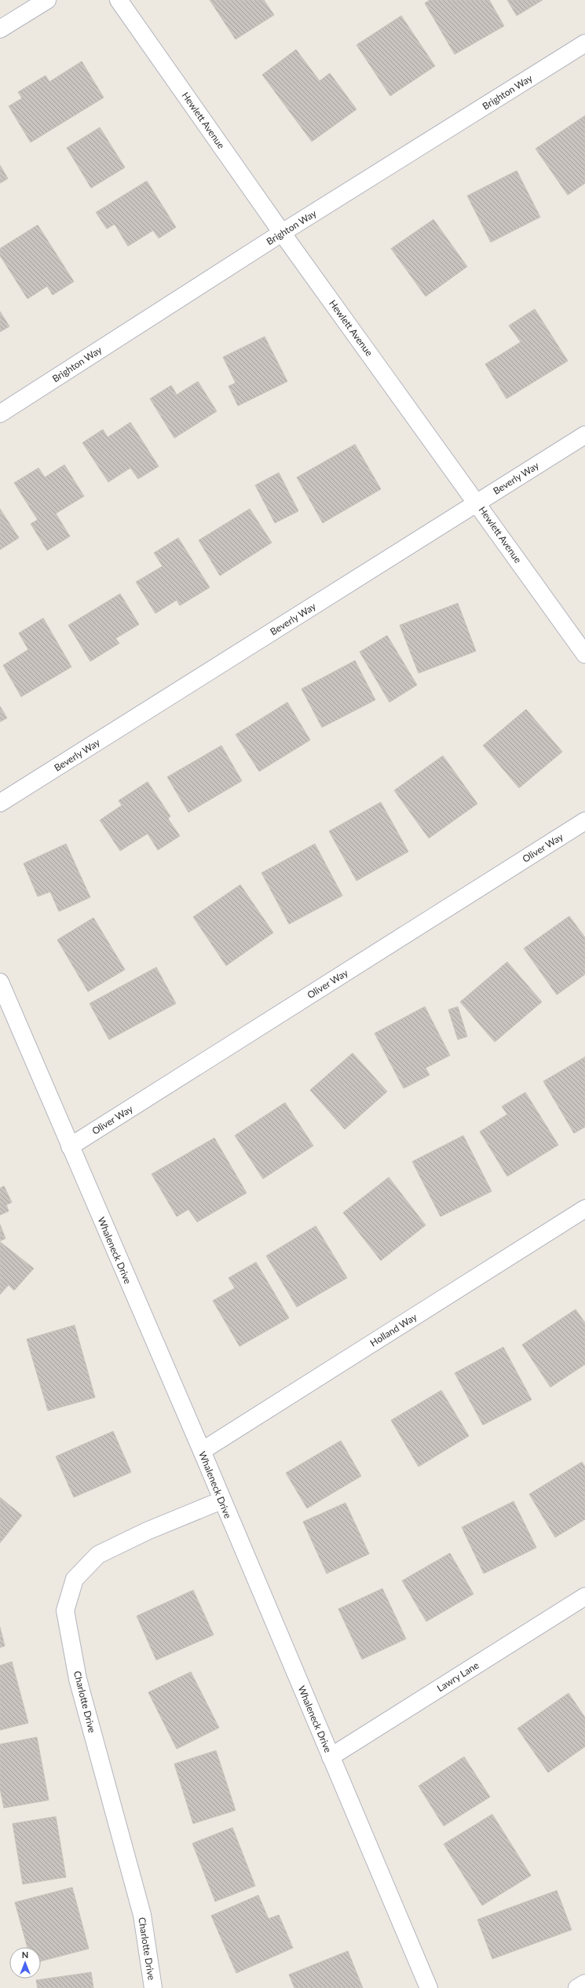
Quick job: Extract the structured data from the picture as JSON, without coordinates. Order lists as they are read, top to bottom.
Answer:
{
  "streets": {
    "street": [
      "Brighton Way",
      "Hewlett Avenue",
      "Beverly Way",
      "Oliver Way",
      "Whaleneck Drive",
      "Holland Way",
      "Lawry Lane",
      "Charlotte Drive"
    ]
  },
  "crossings": [
    ["Brighton Way", "Hewlett Avenue"],
    ["Hewlett Avenue", "Beverly Way"],
    ["Oliver Way", "Whaleneck Drive"],
    ["Whaleneck Drive", "Holland Way"],
    ["Whaleneck Drive", "Lawry Lane"],
    ["Whaleneck Drive", "Charlotte Drive"]
  ],
  "north": "top"
}
